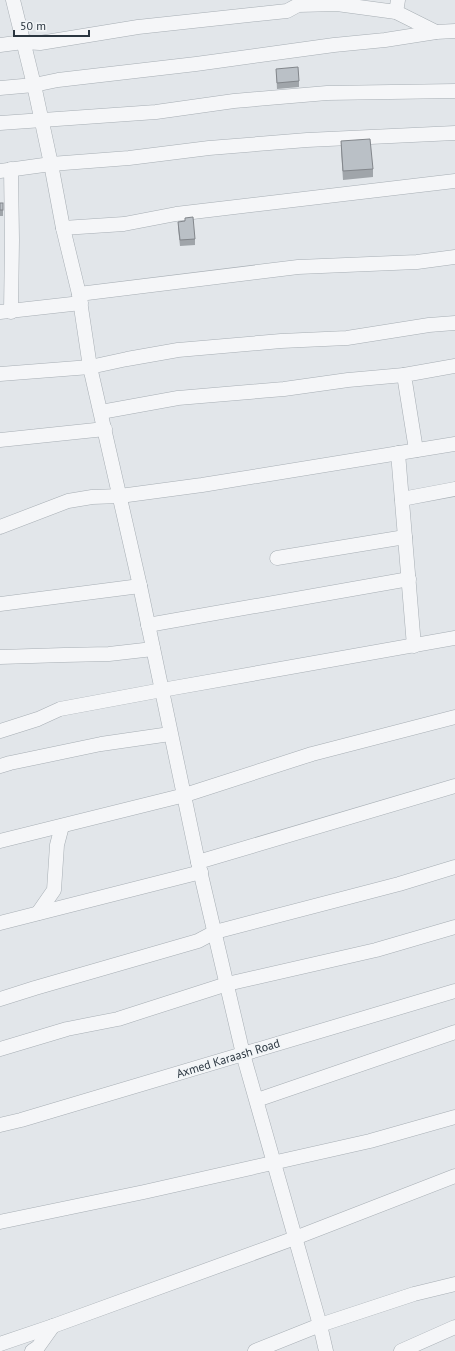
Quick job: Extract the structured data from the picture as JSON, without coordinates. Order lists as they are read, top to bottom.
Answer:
{
  "streets": {
    "street": ["Axmed Karaash Road"]
  },
  "scale_bar": "50 m"
}
